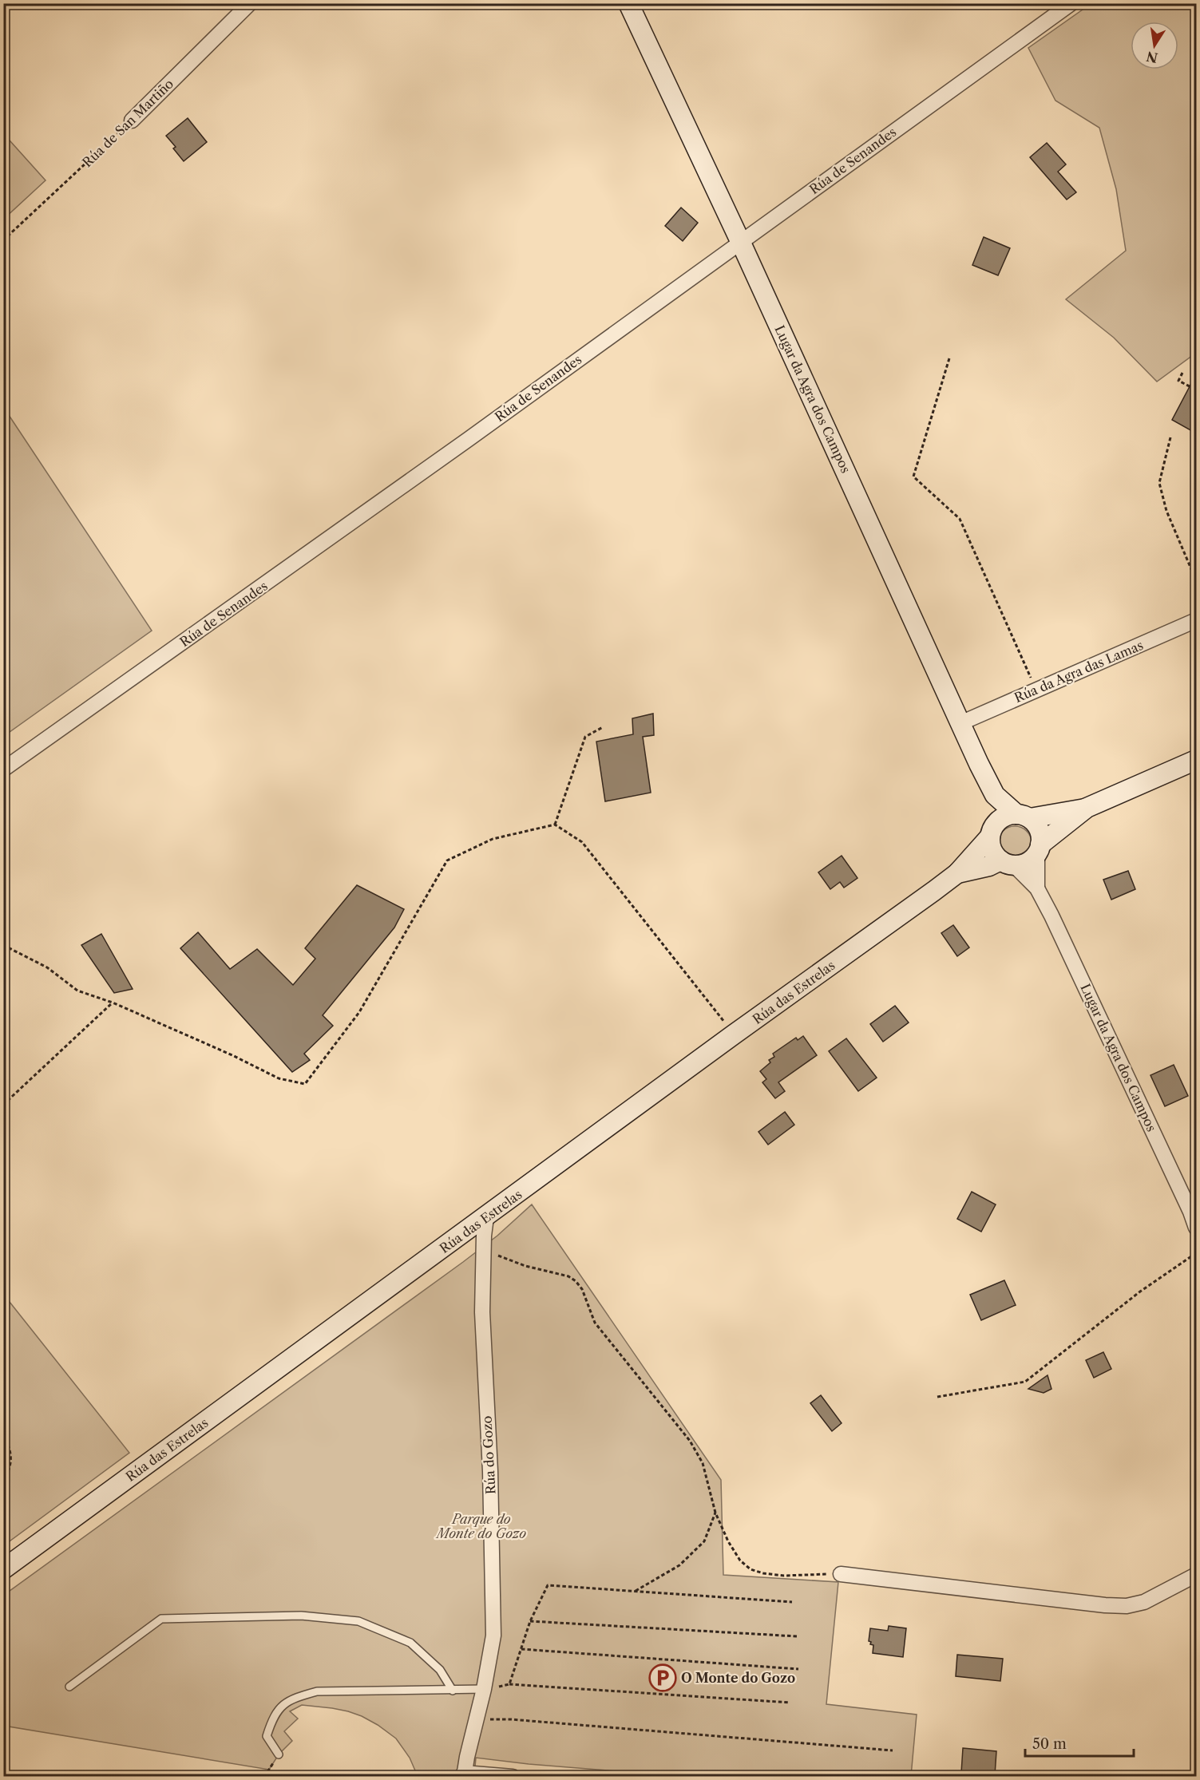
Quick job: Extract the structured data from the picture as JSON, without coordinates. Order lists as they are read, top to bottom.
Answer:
{
  "streets": {
    "street": [
      "Rúa de San Martiño",
      "Rúa de Senandes",
      "Lugar da Agra dos Campos",
      "Rúa da Agra das Lamas",
      "Rúa das Estrelas",
      "Rúa do Gozo"
    ]
  },
  "crossings": [
    ["Rúa de Senandes", "Lugar da Agra dos Campos"],
    ["Lugar da Agra dos Campos", "Rúa da Agra das Lamas"],
    ["Lugar da Agra dos Campos", "Rúa das Estrelas"],
    ["Rúa das Estrelas", "Rúa do Gozo"]
  ],
  "parks": ["Parque do Monte do Gozo"],
  "places": {
    "parking": ["O Monte do Gozo"]
  },
  "scale_bar": "50 m",
  "north": "bottom"
}
